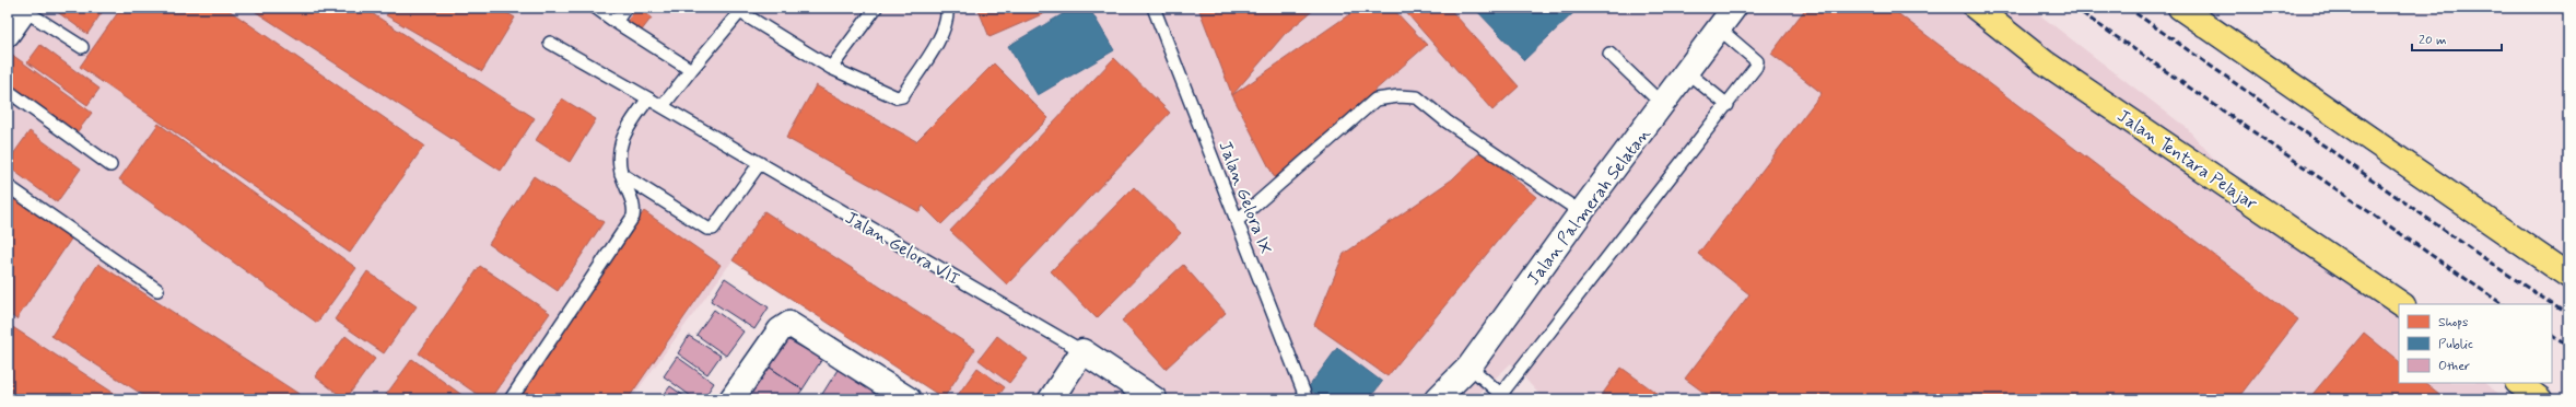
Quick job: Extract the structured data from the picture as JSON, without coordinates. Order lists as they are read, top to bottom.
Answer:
{
  "streets": {
    "highway": ["Jalan Tentara Pelajar"],
    "street": ["Jalan Palmerah Selatan", "Jalan Gelora VII"],
    "lane": ["Jalan Gelora IX"]
  },
  "legend": ["Shops", "Public", "Other"],
  "scale_bar": "20 m"
}
